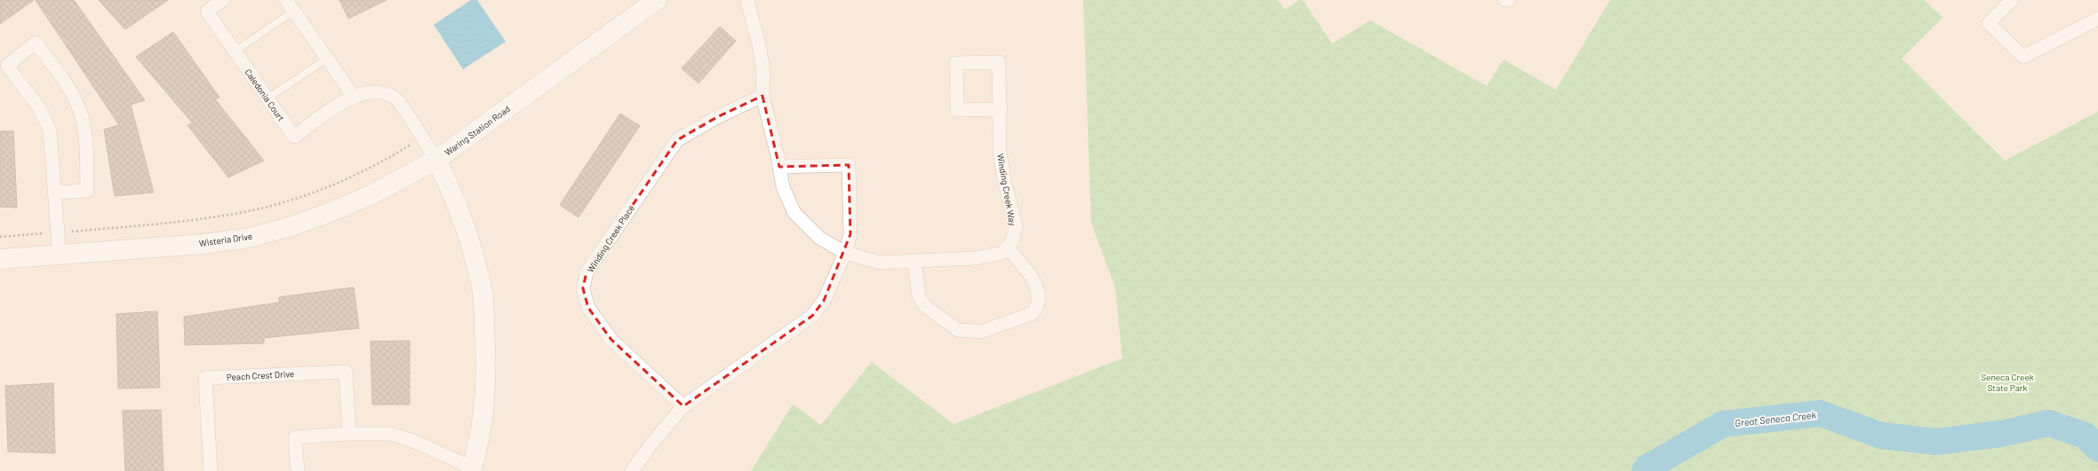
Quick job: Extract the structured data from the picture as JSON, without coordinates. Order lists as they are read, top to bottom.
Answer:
{
  "streets": {
    "street": [
      "Caledonia Court",
      "Waring Station Road",
      "Winding Creek Way",
      "Winding Creek Place",
      "Wisteria Drive",
      "Peach Crest Drive"
    ]
  },
  "crossings": [
    ["Caledonia Court", "Waring Station Road"],
    ["Caledonia Court", "Wisteria Drive"],
    ["Waring Station Road", "Wisteria Drive"]
  ],
  "water": ["Great Seneca Creek"],
  "parks": ["Seneca Creek State Park"]
}
